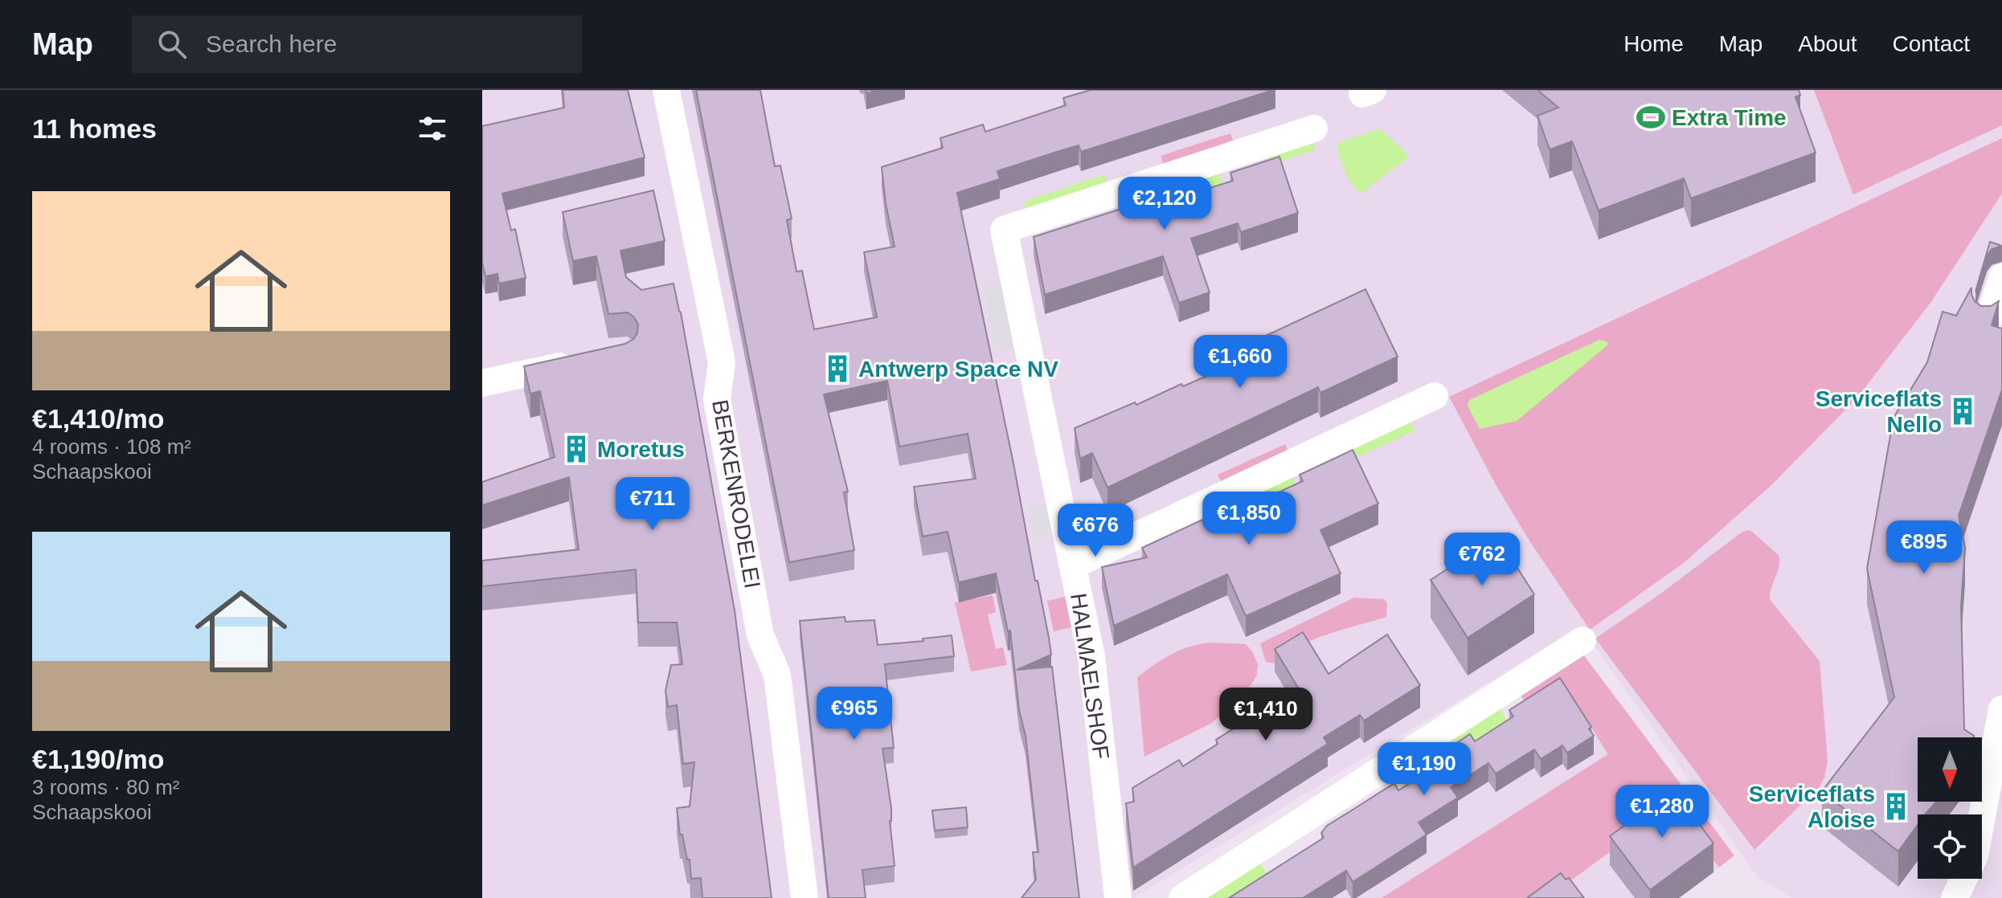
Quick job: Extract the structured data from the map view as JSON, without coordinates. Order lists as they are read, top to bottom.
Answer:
{
  "streets": {
    "street": ["BERKENRODELEI", "HALMAELSHOF"]
  },
  "places": {
    "sports": ["Extra Time"],
    "building": [
      "Antwerp Space NV",
      "Serviceflats Nello",
      "Moretus",
      "Serviceflats Aloise"
    ]
  },
  "north": "bottom",
  "page": {
    "header": "Map",
    "search": "Search here",
    "nav": [
      "Home",
      "Map",
      "About",
      "Contact"
    ],
    "heading": "11 homes",
    "list": [
      {
        "name": "€1,410/mo",
        "note": "4 rooms · 108 m² · Schaapskooi"
      },
      {
        "name": "€1,190/mo",
        "note": "3 rooms · 80 m² · Schaapskooi"
      }
    ],
    "price": [
      "€2,120",
      "€1,660",
      "€711",
      "€1,850",
      "€676",
      "€895",
      "€762",
      "€965",
      "€1,410",
      "€1,190",
      "€1,280"
    ]
  }
}
